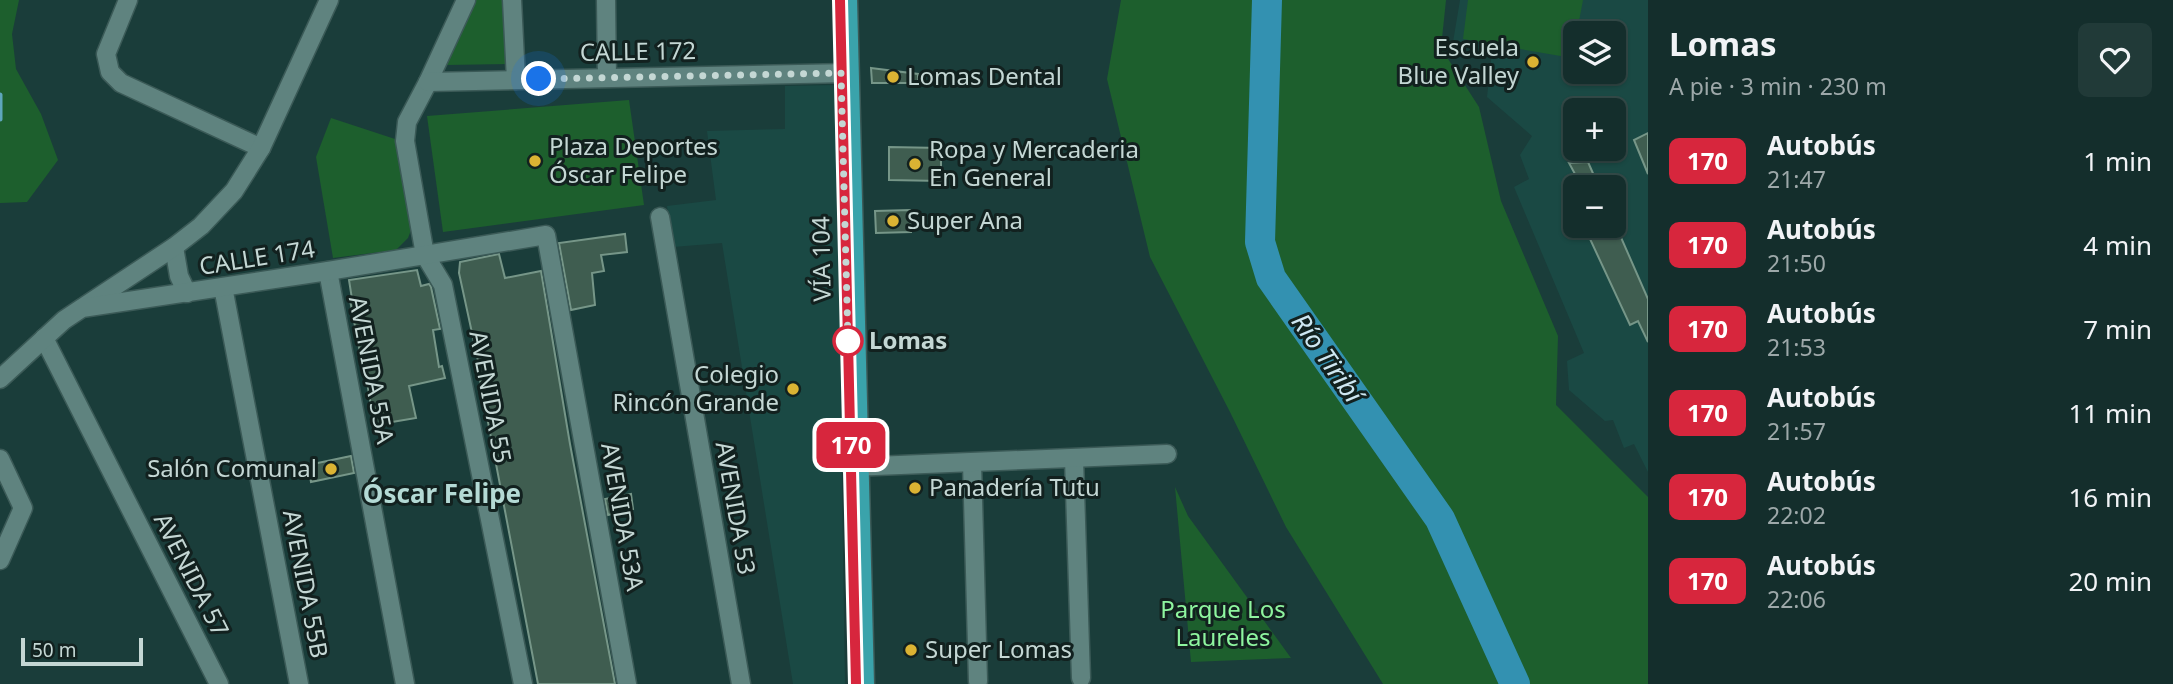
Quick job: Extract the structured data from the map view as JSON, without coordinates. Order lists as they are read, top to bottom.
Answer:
{
  "streets": {
    "main road": ["VÍA 104"],
    "street": [
      "CALLE 172",
      "CALLE 174",
      "AVENIDA 55A",
      "AVENIDA 55",
      "AVENIDA 53",
      "AVENIDA 53A",
      "AVENIDA 57",
      "AVENIDA 55B"
    ]
  },
  "crossings": [
    ["CALLE 172", "VÍA 104"],
    ["CALLE 172", "AVENIDA 55"],
    ["CALLE 174", "AVENIDA 55A"],
    ["CALLE 174", "AVENIDA 55"],
    ["CALLE 174", "AVENIDA 53A"],
    ["CALLE 174", "AVENIDA 57"],
    ["CALLE 174", "AVENIDA 55B"]
  ],
  "districts": ["Óscar Felipe"],
  "water": ["Río Tiribí"],
  "parks": ["Parque Los Laureles"],
  "places": [
    "Escuela Blue Valley",
    "Lomas Dental",
    "Plaza Deportes Óscar Felipe",
    "Ropa y Mercaderia En General",
    "Super Ana",
    "Lomas",
    "Colegio Rincón Grande",
    "Salón Comunal",
    "Panadería Tutu",
    "Super Lomas"
  ],
  "lines": ["bus line 170"],
  "scale_bar": "50 m",
  "page": {
    "on_map": "170",
    "heading": ["Lomas", "A pie · 3 min · 230 m"],
    "map_buttons": ["+", "−"],
    "list": [
      {
        "mark": "170",
        "name": "Autobús",
        "note": "21:47",
        "value": "1 min"
      },
      {
        "mark": "170",
        "name": "Autobús",
        "note": "21:50",
        "value": "4 min"
      },
      {
        "mark": "170",
        "name": "Autobús",
        "note": "21:53",
        "value": "7 min"
      },
      {
        "mark": "170",
        "name": "Autobús",
        "note": "21:57",
        "value": "11 min"
      },
      {
        "mark": "170",
        "name": "Autobús",
        "note": "22:02",
        "value": "16 min"
      },
      {
        "mark": "170",
        "name": "Autobús",
        "note": "22:06",
        "value": "20 min"
      }
    ],
    "scale": "50 m"
  }
}
